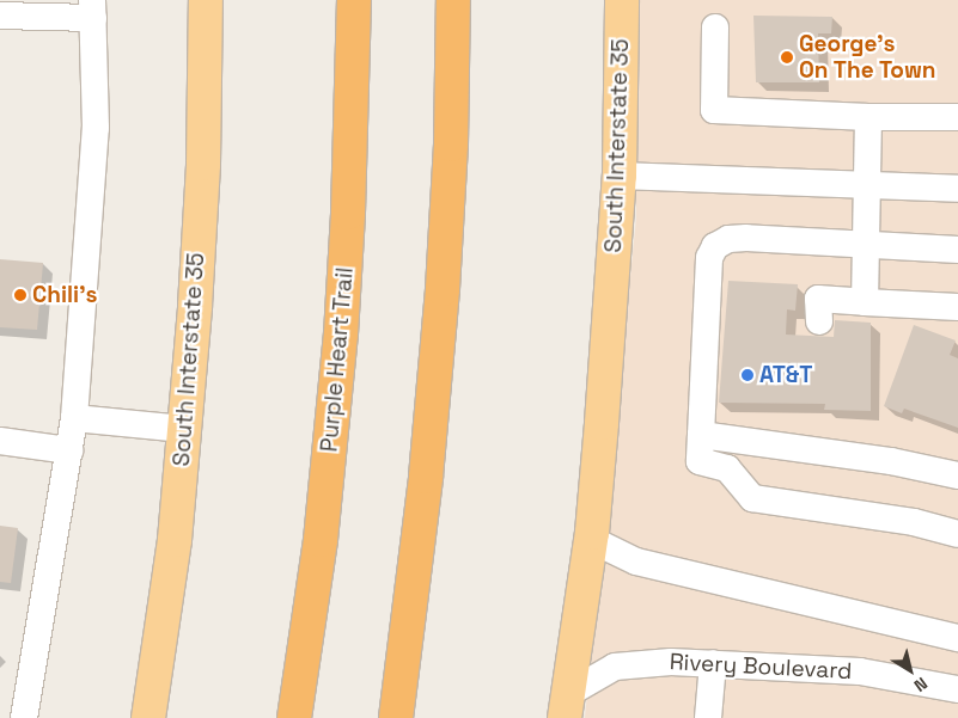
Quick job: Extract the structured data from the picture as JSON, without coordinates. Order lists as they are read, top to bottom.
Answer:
{
  "streets": {
    "highway": ["Purple Heart Trail"],
    "main road": ["South Interstate 35"],
    "street": ["Rivery Boulevard"]
  },
  "crossings": [
    ["South Interstate 35", "Rivery Boulevard"]
  ],
  "places": ["George's On The Town", "Chili's", "AT&T"],
  "north": "bottom right"
}
